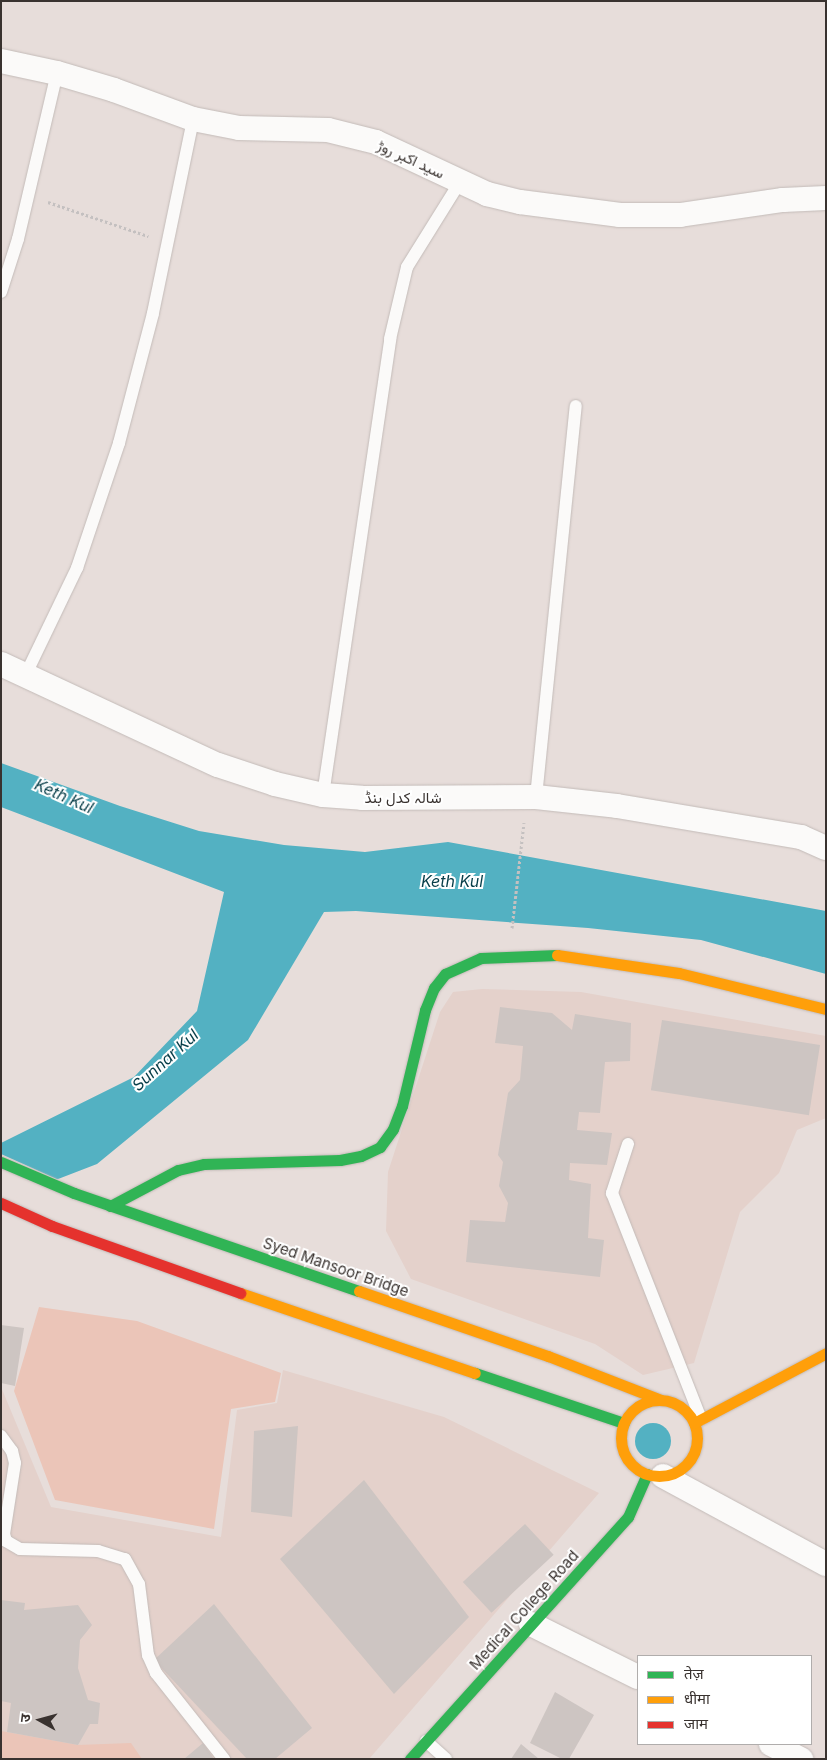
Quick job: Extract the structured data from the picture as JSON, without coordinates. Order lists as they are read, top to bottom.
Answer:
{
  "streets": {
    "main road": ["Syed Mansoor Bridge", "Medical College Road"],
    "street": ["سید اکبر روڑ", "شالہ کدل بنڈ"]
  },
  "crossings": [
    ["Syed Mansoor Bridge", "Medical College Road"]
  ],
  "water": ["Keth Kul", "Sunnar Kul"],
  "legend": ["तेज़", "धीमा", "जाम"],
  "north": "left"
}
